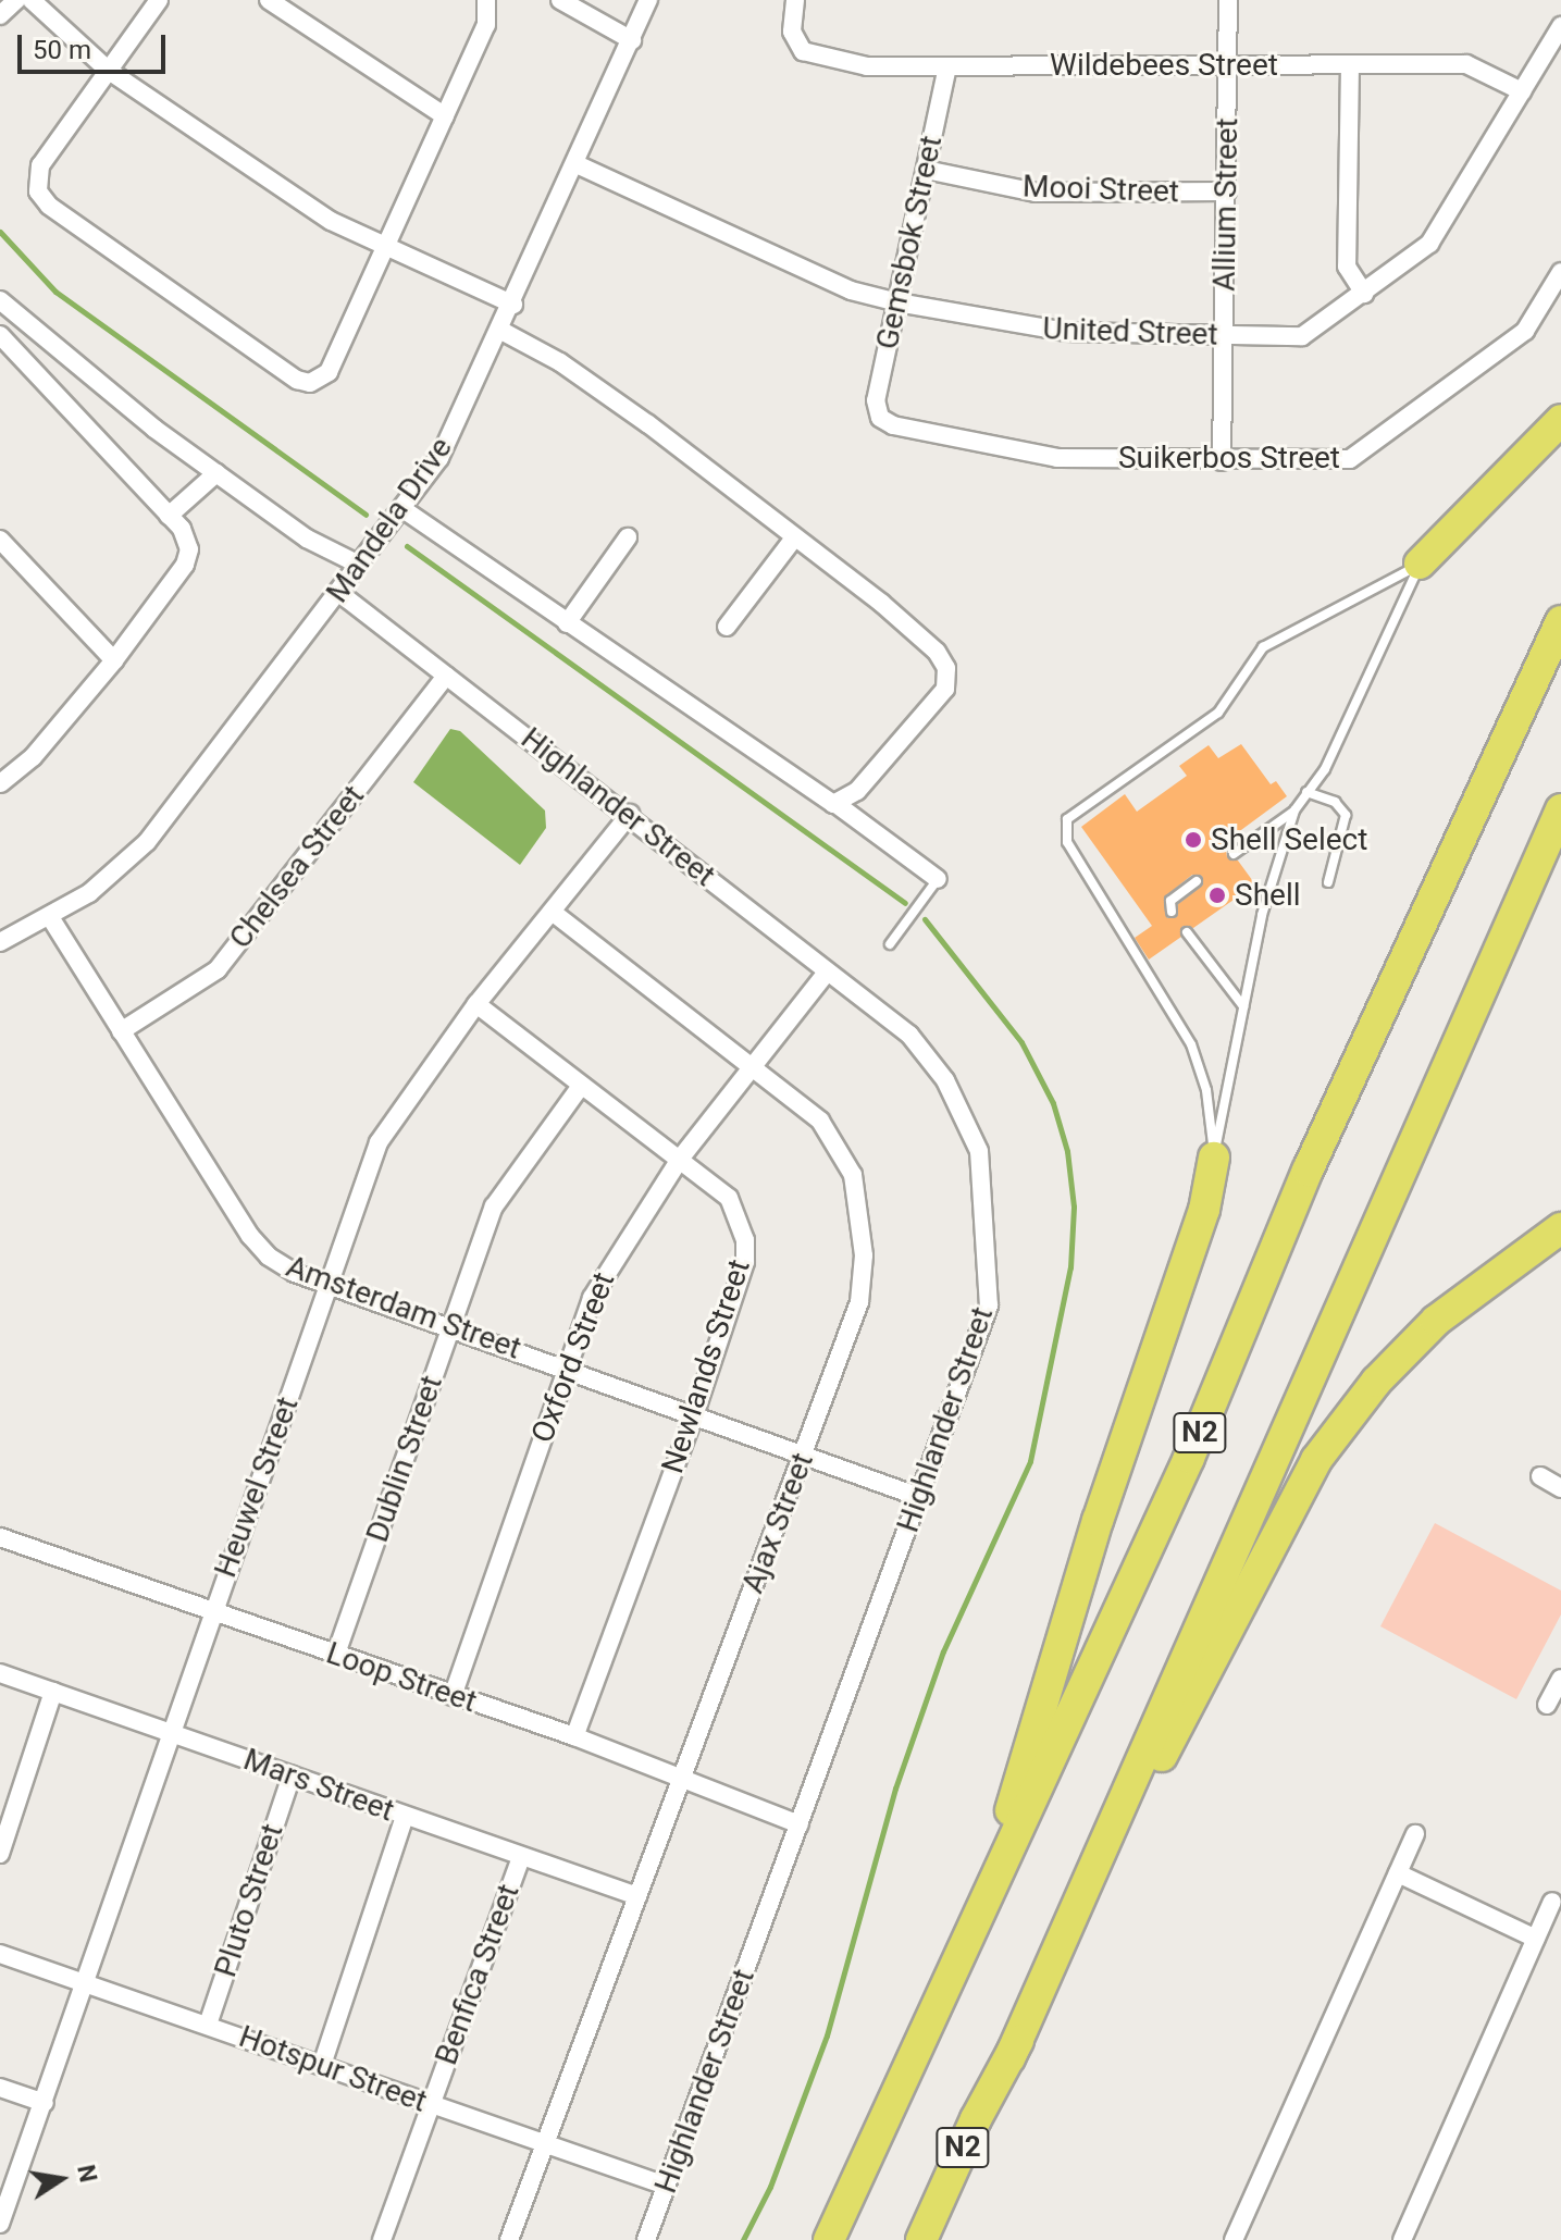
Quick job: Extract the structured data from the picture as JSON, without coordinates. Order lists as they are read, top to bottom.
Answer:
{
  "streets": {
    "highway": ["N2"],
    "street": [
      "Wildebees Street",
      "Mooi Street",
      "Allium Street",
      "Gemsbok Street",
      "United Street",
      "Suikerbos Street",
      "Mandela Drive",
      "Highlander Street",
      "Chelsea Street",
      "Amsterdam Street",
      "Oxford Street",
      "Newlands Street",
      "Dublin Street",
      "Heuwel Street",
      "Ajax Street",
      "Loop Street",
      "Mars Street",
      "Pluto Street",
      "Benfica Street",
      "Hotspur Street"
    ]
  },
  "crossings": [
    ["Wildebees Street", "Allium Street"],
    ["Wildebees Street", "Gemsbok Street"],
    ["Wildebees Street", "United Street"],
    ["Mooi Street", "Allium Street"],
    ["Mooi Street", "Gemsbok Street"],
    ["Allium Street", "United Street"],
    ["Allium Street", "Suikerbos Street"],
    ["Gemsbok Street", "United Street"],
    ["Gemsbok Street", "Suikerbos Street"],
    ["United Street", "Mandela Drive"],
    ["Mandela Drive", "Highlander Street"],
    ["Mandela Drive", "Amsterdam Street"],
    ["Highlander Street", "Chelsea Street"],
    ["Highlander Street", "Amsterdam Street"],
    ["Highlander Street", "Oxford Street"],
    ["Highlander Street", "Heuwel Street"],
    ["Highlander Street", "Loop Street"],
    ["Highlander Street", "Hotspur Street"],
    ["Chelsea Street", "Amsterdam Street"],
    ["Amsterdam Street", "Oxford Street"],
    ["Amsterdam Street", "Newlands Street"],
    ["Amsterdam Street", "Dublin Street"],
    ["Amsterdam Street", "Heuwel Street"],
    ["Amsterdam Street", "Ajax Street"],
    ["Oxford Street", "Newlands Street"],
    ["Oxford Street", "Ajax Street"],
    ["Oxford Street", "Loop Street"],
    ["Newlands Street", "Dublin Street"],
    ["Newlands Street", "Heuwel Street"],
    ["Newlands Street", "Loop Street"],
    ["Dublin Street", "Loop Street"],
    ["Heuwel Street", "Ajax Street"],
    ["Heuwel Street", "Loop Street"],
    ["Heuwel Street", "Mars Street"],
    ["Heuwel Street", "Hotspur Street"],
    ["Ajax Street", "Loop Street"],
    ["Ajax Street", "Mars Street"],
    ["Ajax Street", "Hotspur Street"],
    ["Mars Street", "Pluto Street"],
    ["Mars Street", "Benfica Street"],
    ["Pluto Street", "Hotspur Street"],
    ["Benfica Street", "Hotspur Street"]
  ],
  "places": ["Shell Select", "Shell"],
  "scale_bar": "50 m",
  "north": "right"
}
